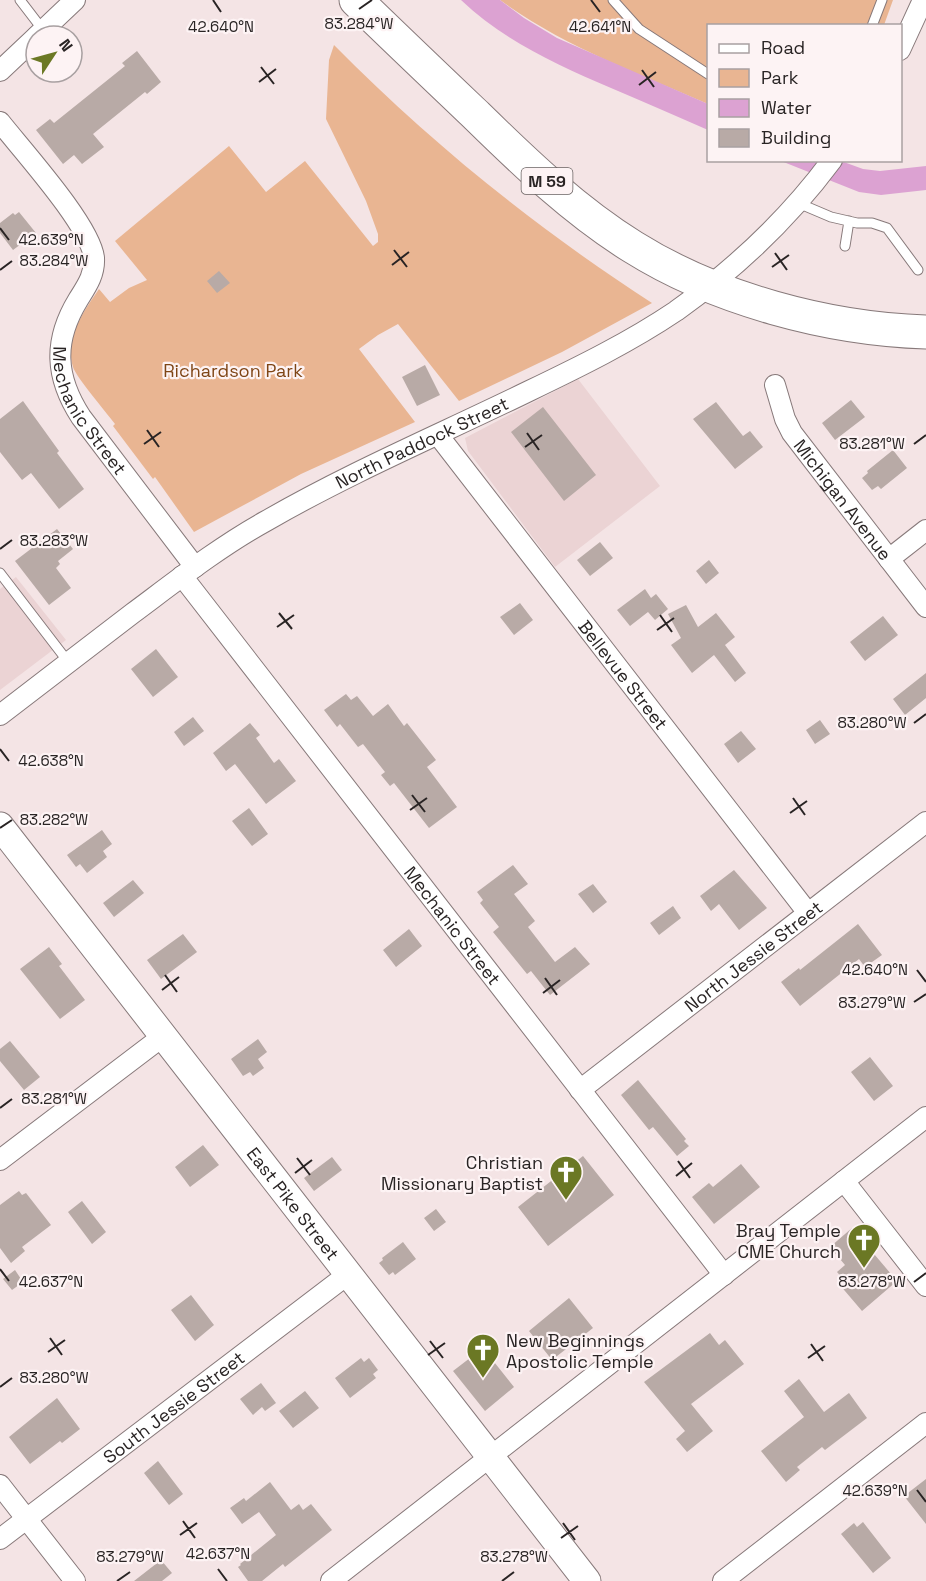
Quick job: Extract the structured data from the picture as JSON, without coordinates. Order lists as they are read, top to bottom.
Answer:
{
  "streets": {
    "highway": ["M 59"],
    "street": [
      "Mechanic Street",
      "North Paddock Street",
      "Michigan Avenue",
      "Bellevue Street",
      "North Jessie Street",
      "East Pike Street",
      "South Jessie Street"
    ]
  },
  "crossings": [
    ["M 59", "North Paddock Street"],
    ["Mechanic Street", "North Paddock Street"],
    ["Mechanic Street", "North Jessie Street"],
    ["North Paddock Street", "Bellevue Street"],
    ["Bellevue Street", "North Jessie Street"],
    ["East Pike Street", "South Jessie Street"]
  ],
  "parks": ["Richardson Park"],
  "places": {
    "church": ["Christian Missionary Baptist", "Bray Temple CME Church", "New Beginnings Apostolic Temple"]
  },
  "legend": [
    "Road",
    "Park",
    "Water",
    "Building"
  ],
  "north": "top right",
  "coordinates": [
    "83.284°W",
    "42.640°N",
    "42.641°N",
    "42.639°N",
    "83.281°W",
    "83.283°W",
    "83.280°W",
    "42.638°N",
    "83.282°W",
    "83.279°W",
    "42.637°N",
    "83.278°W"
  ]
}
